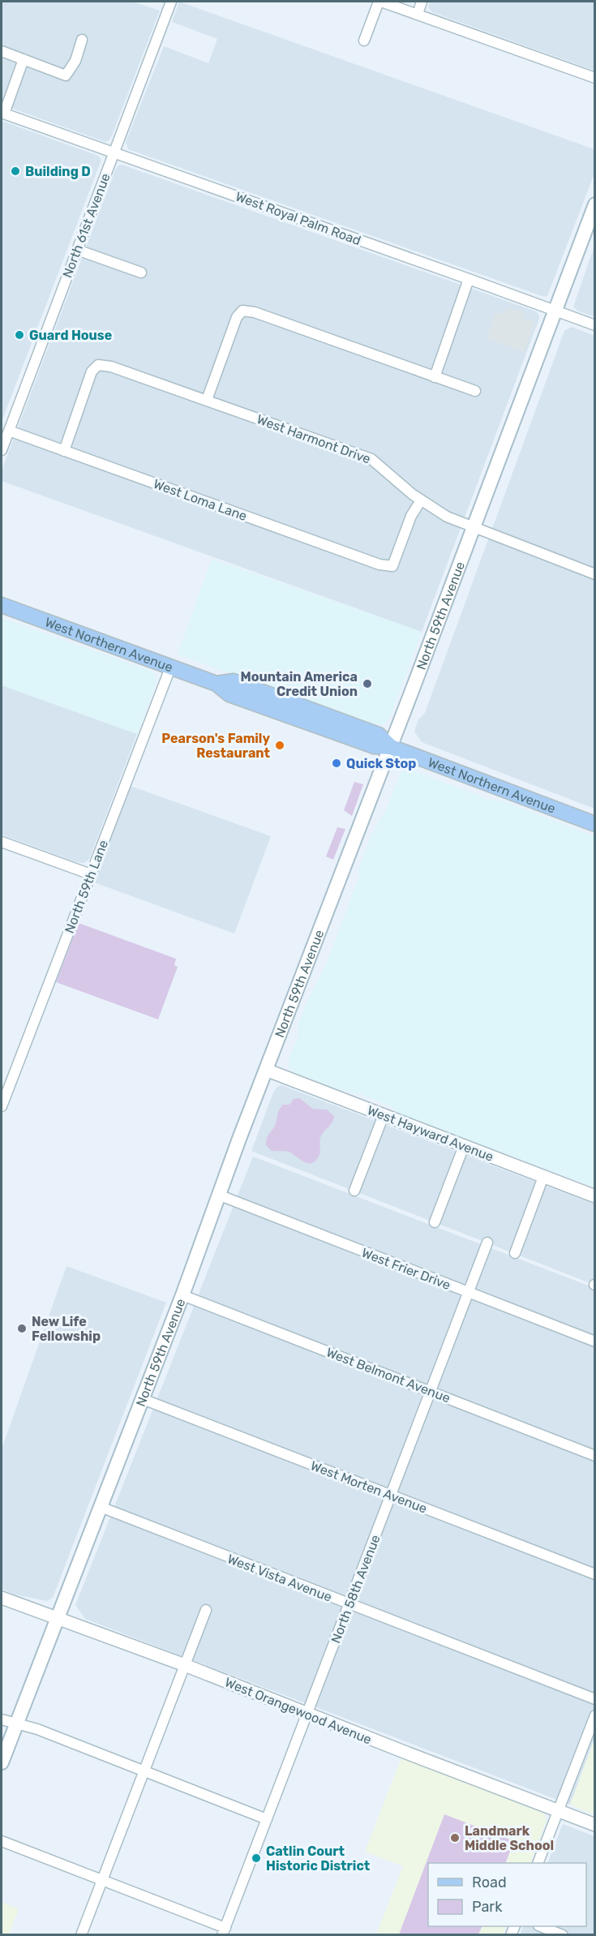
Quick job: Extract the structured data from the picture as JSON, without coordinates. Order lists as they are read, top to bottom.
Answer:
{
  "streets": {
    "main road": ["North 59th Avenue", "West Northern Avenue"],
    "street": [
      "West Royal Palm Road",
      "North 61st Avenue",
      "West Harmont Drive",
      "West Loma Lane",
      "North 59th Lane",
      "West Hayward Avenue",
      "West Frier Drive",
      "West Belmont Avenue",
      "West Morten Avenue",
      "West Vista Avenue",
      "North 58th Avenue",
      "West Orangewood Avenue"
    ]
  },
  "crossings": [
    ["West Royal Palm Road", "North 61st Avenue"],
    ["West Royal Palm Road", "North 59th Avenue"],
    ["North 61st Avenue", "West Loma Lane"],
    ["West Harmont Drive", "West Loma Lane"],
    ["West Harmont Drive", "North 59th Avenue"],
    ["North 59th Avenue", "West Northern Avenue"],
    ["North 59th Avenue", "West Hayward Avenue"],
    ["North 59th Avenue", "West Frier Drive"],
    ["North 59th Avenue", "West Belmont Avenue"],
    ["North 59th Avenue", "West Morten Avenue"],
    ["North 59th Avenue", "West Vista Avenue"],
    ["North 59th Avenue", "West Orangewood Avenue"],
    ["West Northern Avenue", "North 59th Lane"],
    ["West Frier Drive", "North 58th Avenue"],
    ["West Belmont Avenue", "North 58th Avenue"],
    ["West Morten Avenue", "North 58th Avenue"],
    ["West Vista Avenue", "North 58th Avenue"],
    ["North 58th Avenue", "West Orangewood Avenue"]
  ],
  "places": [
    "Building D",
    "Guard House",
    "Mountain America Credit Union",
    "Pearson's Family Restaurant",
    "Quick Stop",
    "New Life Fellowship",
    "Landmark Middle School",
    "Catlin Court Historic District"
  ],
  "legend": ["Road", "Park"]
}
